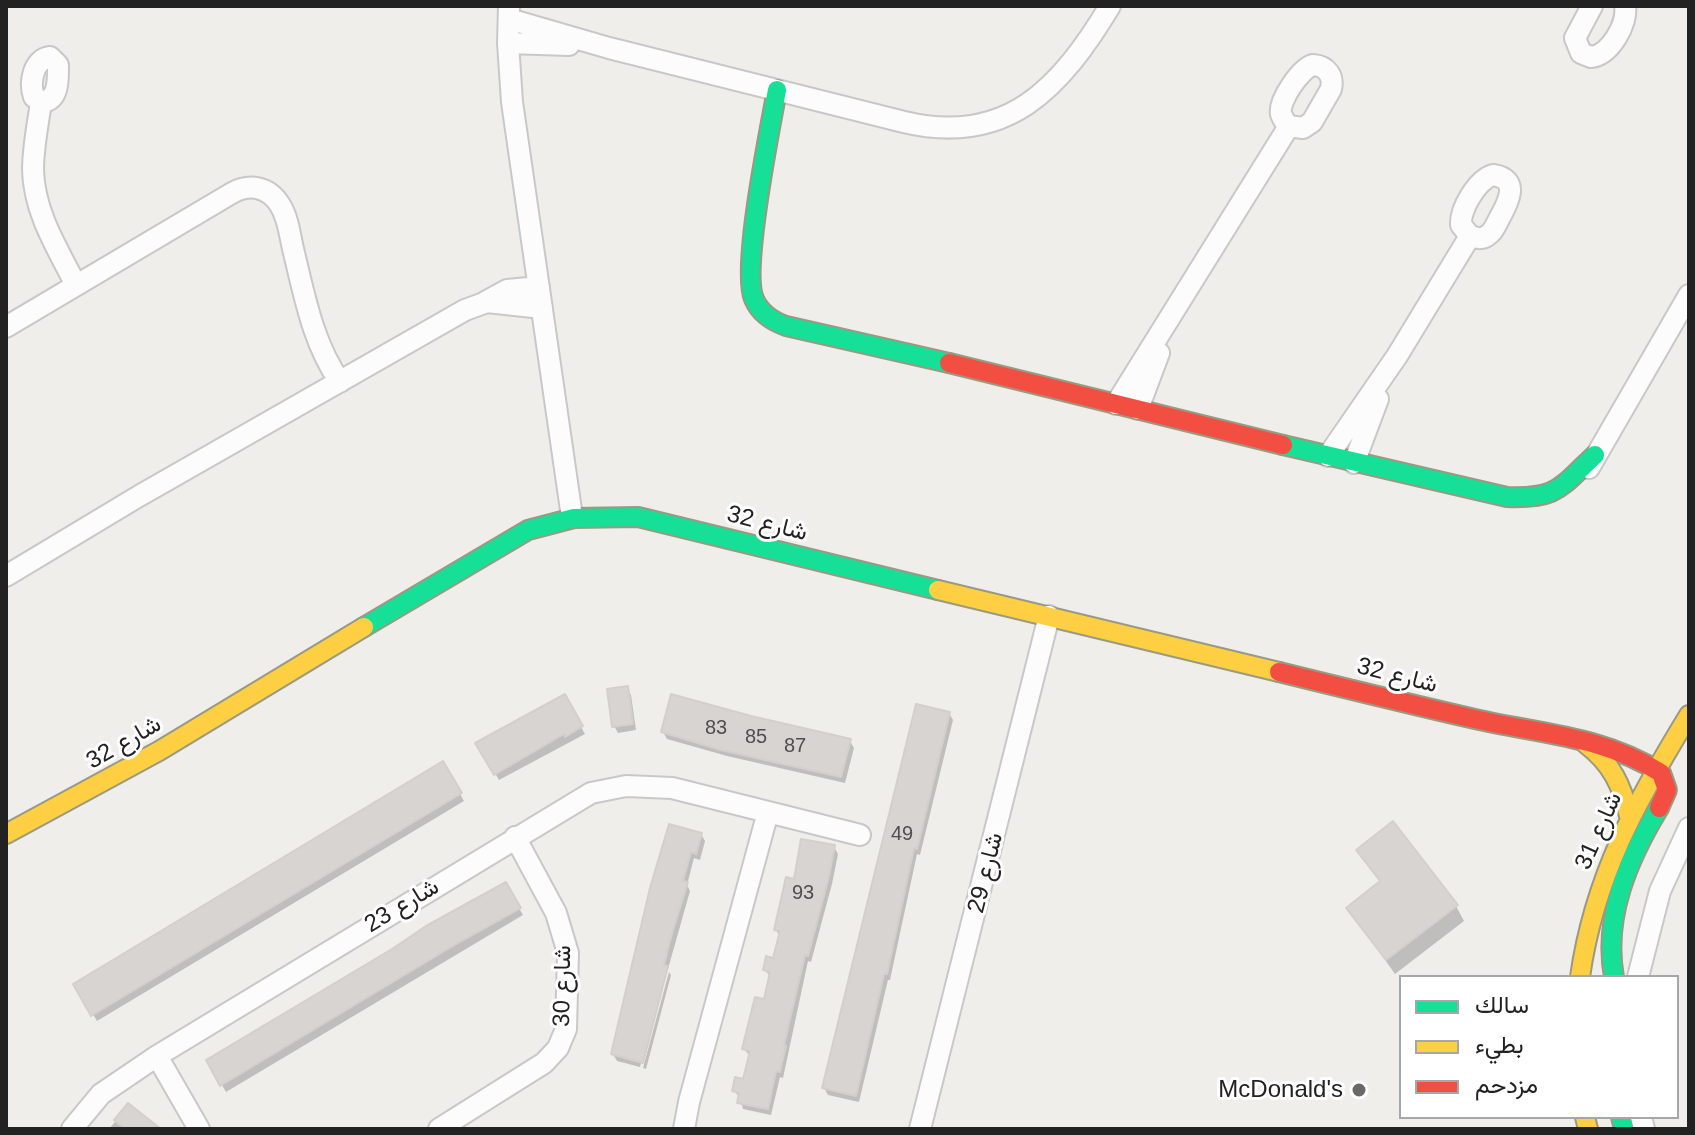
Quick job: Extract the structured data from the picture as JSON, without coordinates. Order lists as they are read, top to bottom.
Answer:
{
  "streets": {
    "street": [
      "شارع 32",
      "شارع 31",
      "شارع 29",
      "شارع 23",
      "شارع 30"
    ]
  },
  "crossings": [
    ["شارع 32", "شارع 31"],
    ["شارع 32", "شارع 29"],
    ["شارع 23", "شارع 30"]
  ],
  "places": ["McDonald's"],
  "house_numbers": [
    "83",
    "85",
    "87",
    "49",
    "93"
  ],
  "legend": ["سالك", "بطيء", "مزدحم"]
}
